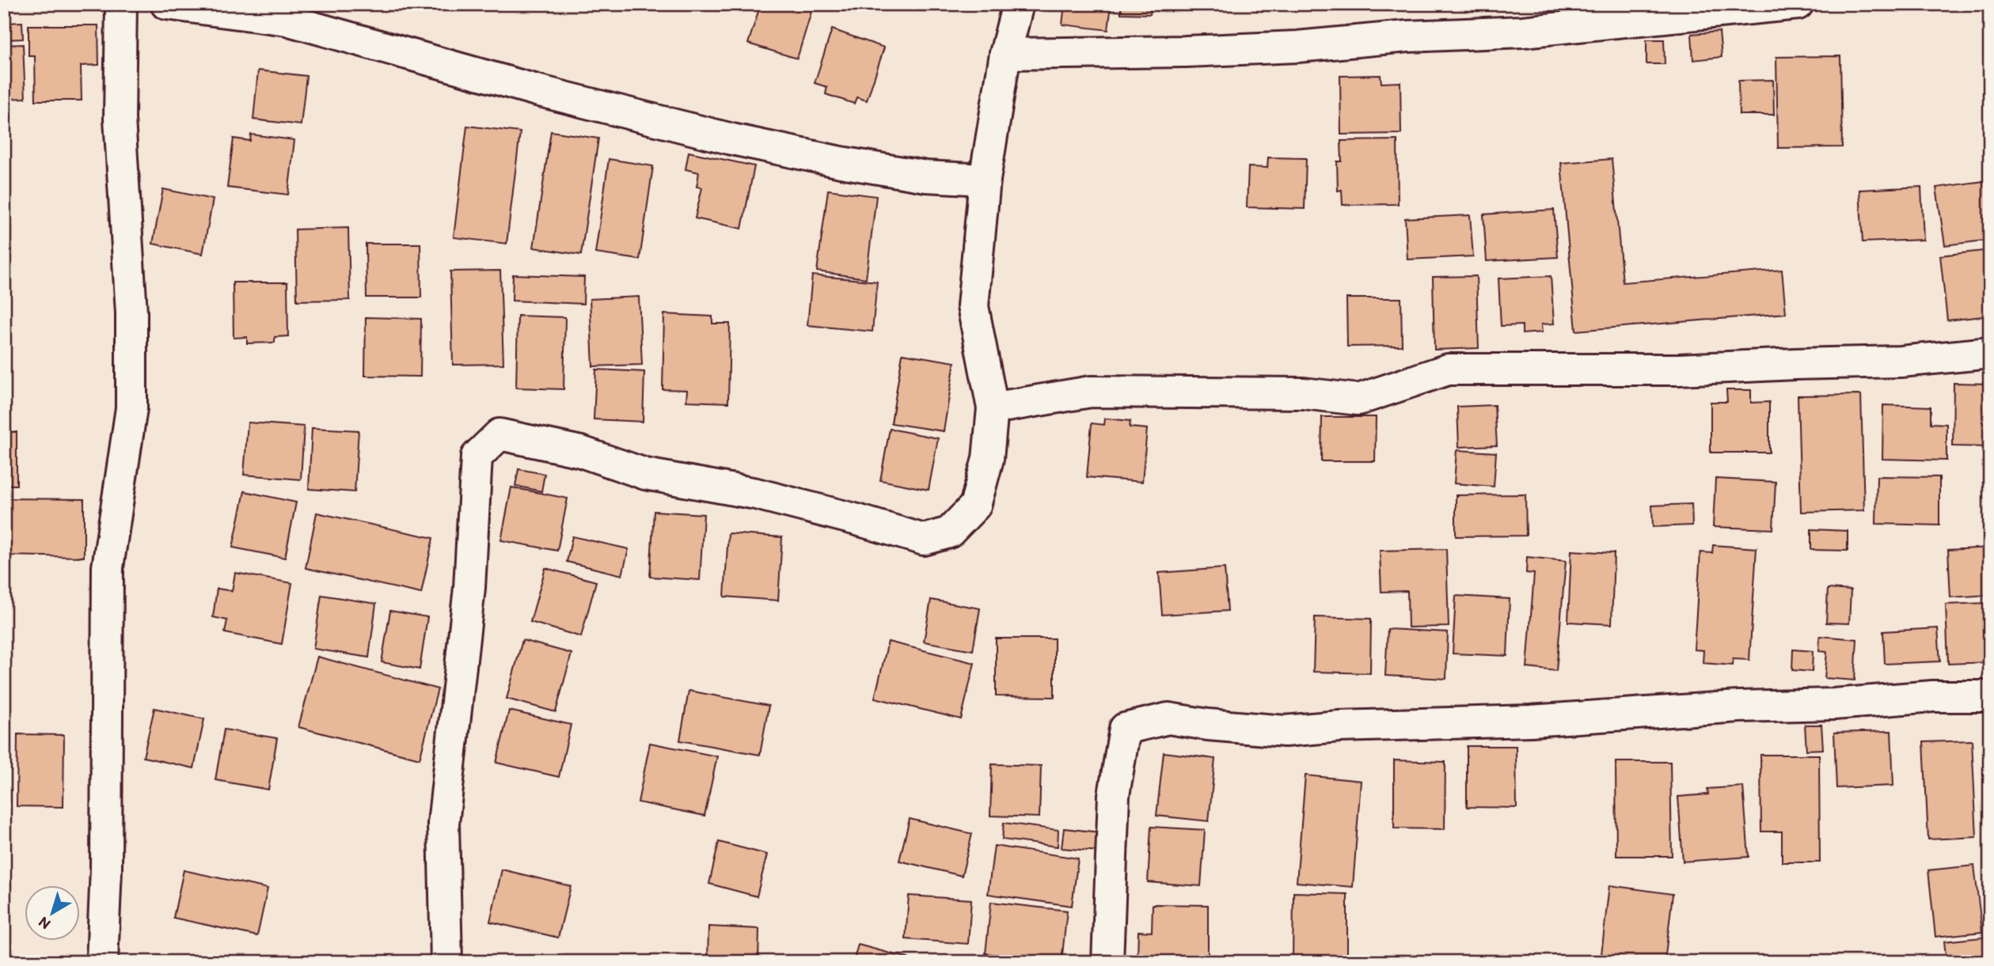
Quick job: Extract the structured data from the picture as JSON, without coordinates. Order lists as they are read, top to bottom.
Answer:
{
  "north": "bottom left"
}
